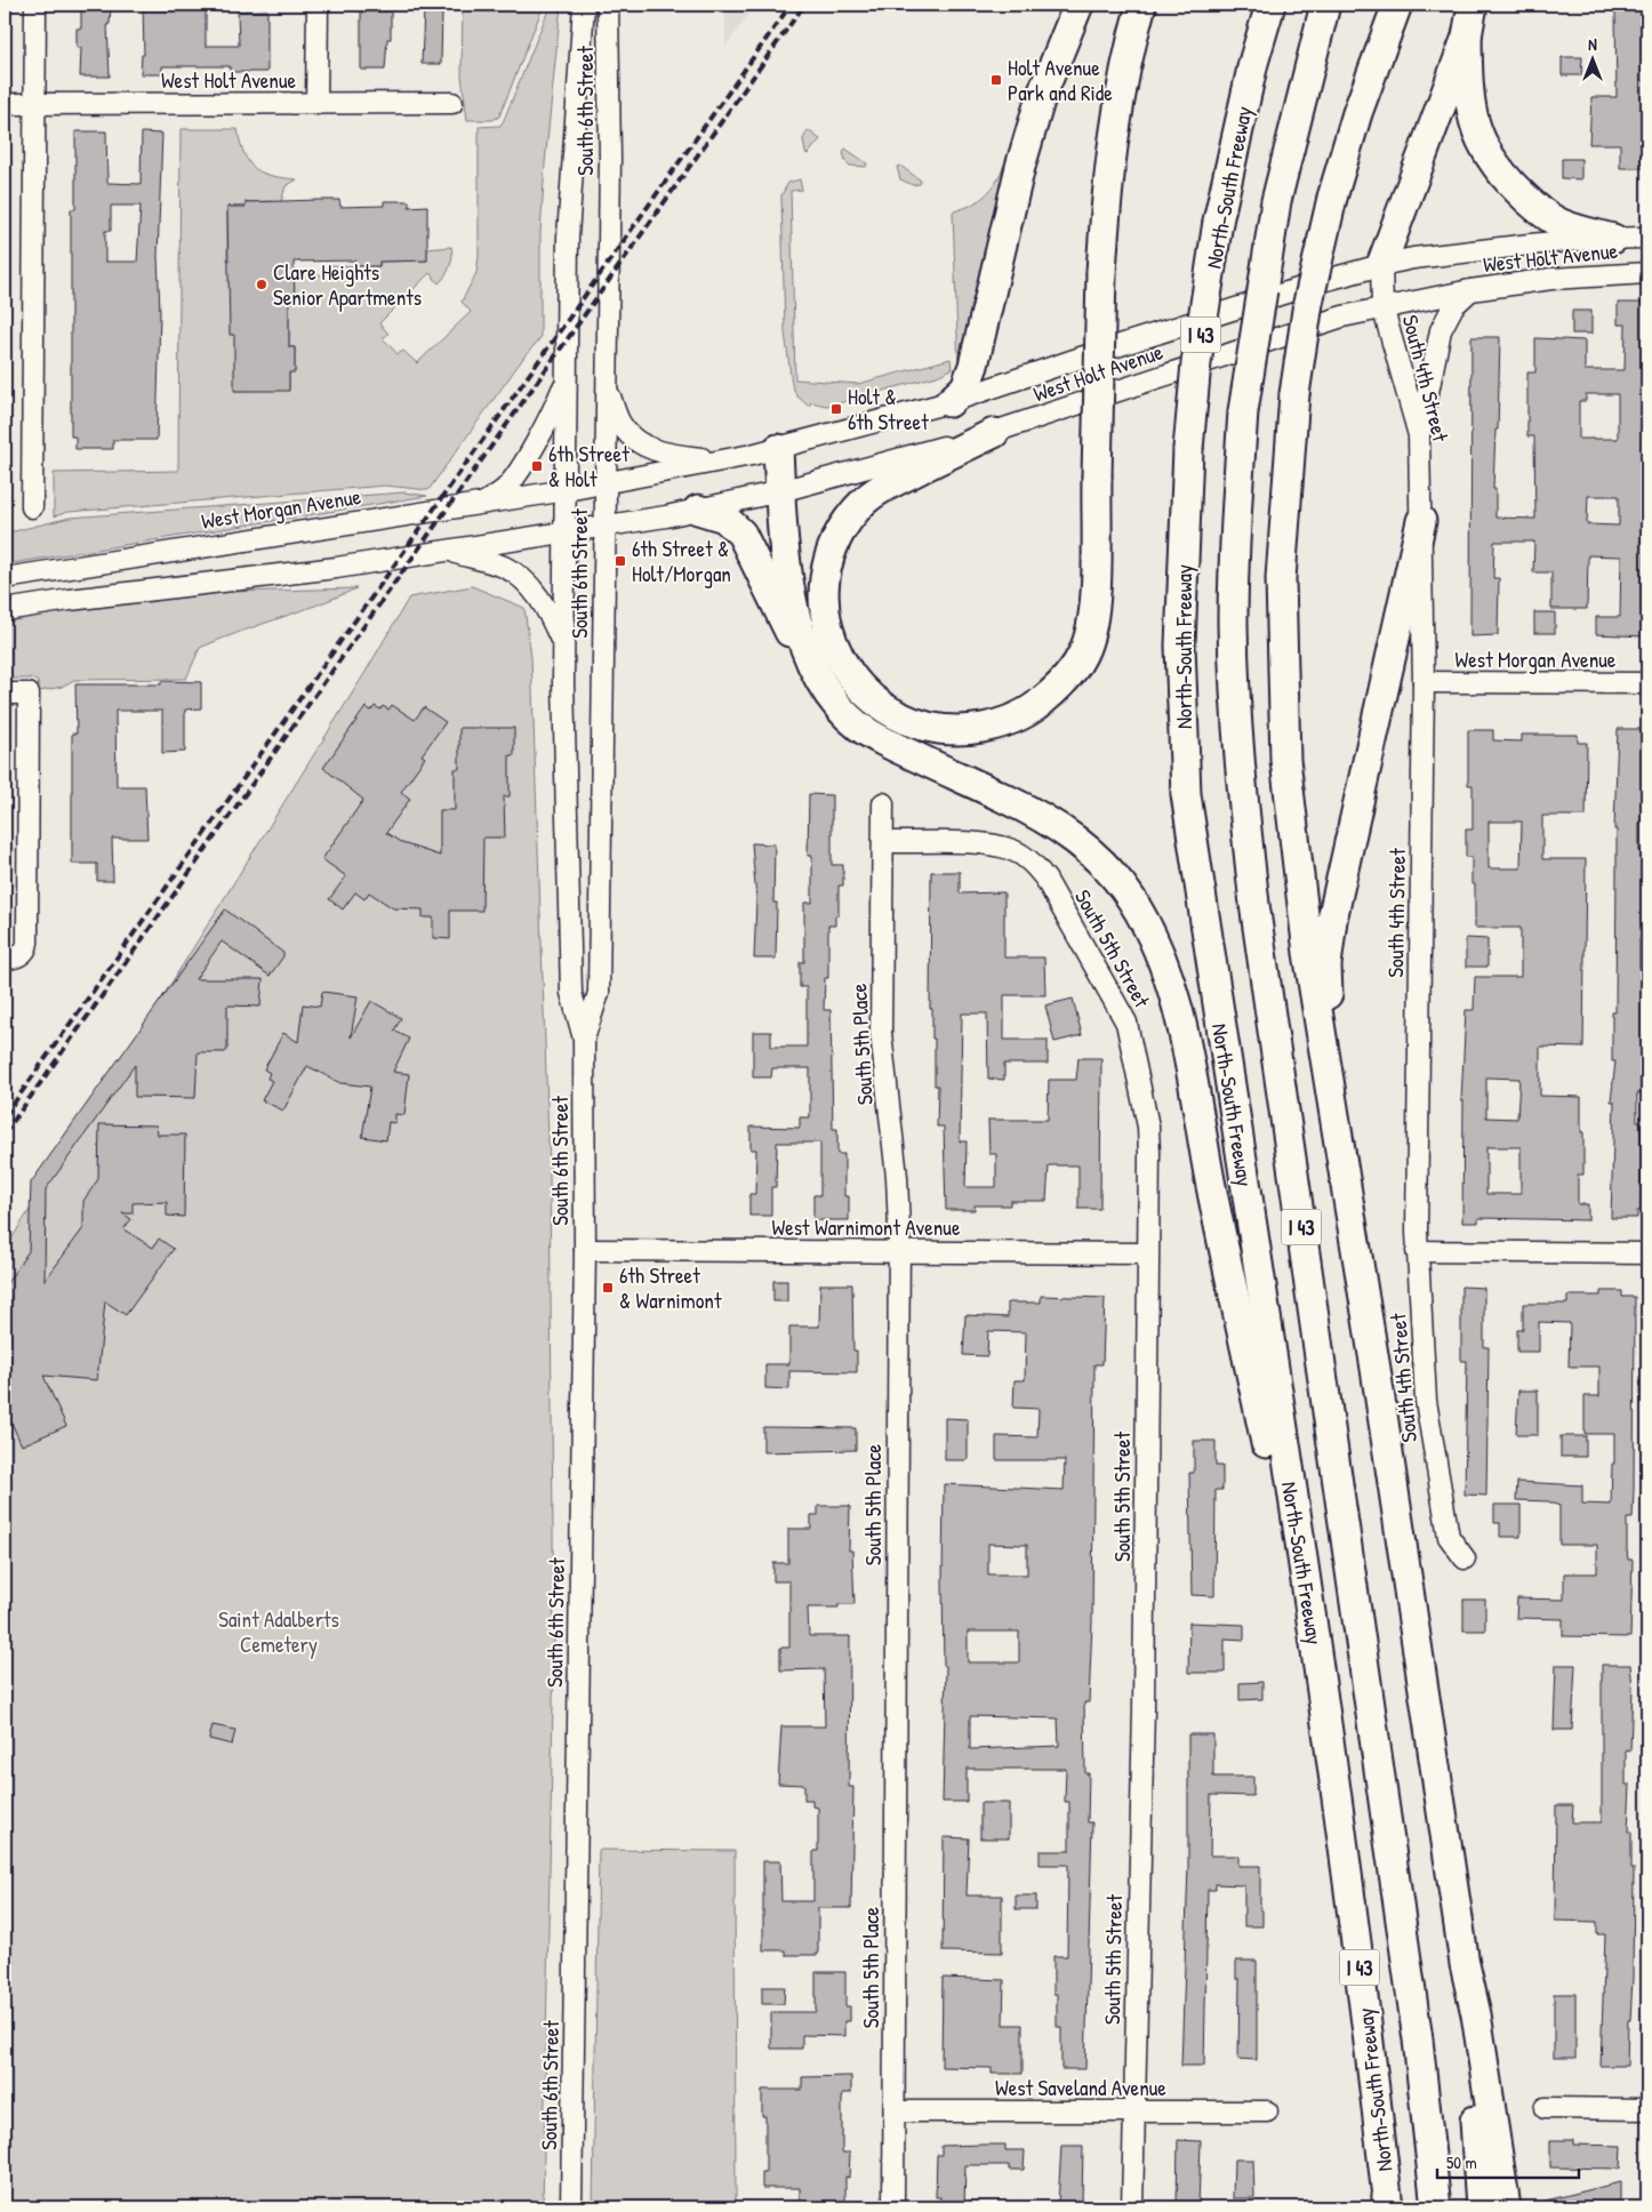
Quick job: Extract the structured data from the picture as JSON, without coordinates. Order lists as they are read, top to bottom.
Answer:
{
  "streets": {
    "highway": ["North-South Freeway", "I 43"],
    "street": [
      "West Holt Avenue",
      "South 6th Street",
      "South 4th Street",
      "West Morgan Avenue",
      "South 5th Street",
      "South 5th Place",
      "West Warnimont Avenue",
      "West Saveland Avenue"
    ]
  },
  "crossings": [
    ["West Holt Avenue", "South 6th Street"],
    ["West Holt Avenue", "South 4th Street"],
    ["West Holt Avenue", "West Morgan Avenue"],
    ["South 6th Street", "West Morgan Avenue"],
    ["South 6th Street", "West Warnimont Avenue"],
    ["South 4th Street", "West Morgan Avenue"],
    ["South 5th Street", "South 5th Place"],
    ["South 5th Street", "West Warnimont Avenue"],
    ["South 5th Street", "West Saveland Avenue"],
    ["South 5th Place", "West Warnimont Avenue"],
    ["South 5th Place", "West Saveland Avenue"]
  ],
  "parks": ["Saint Adalberts Cemetery"],
  "places": {
    "transit": [
      "Holt Avenue Park and Ride",
      "Holt & 6th Street",
      "6th Street & Holt",
      "6th Street & Holt/Morgan",
      "6th Street & Warnimont"
    ],
    "other": ["Clare Heights Senior Apartments"]
  },
  "scale_bar": "50 m",
  "north": "top"
}
